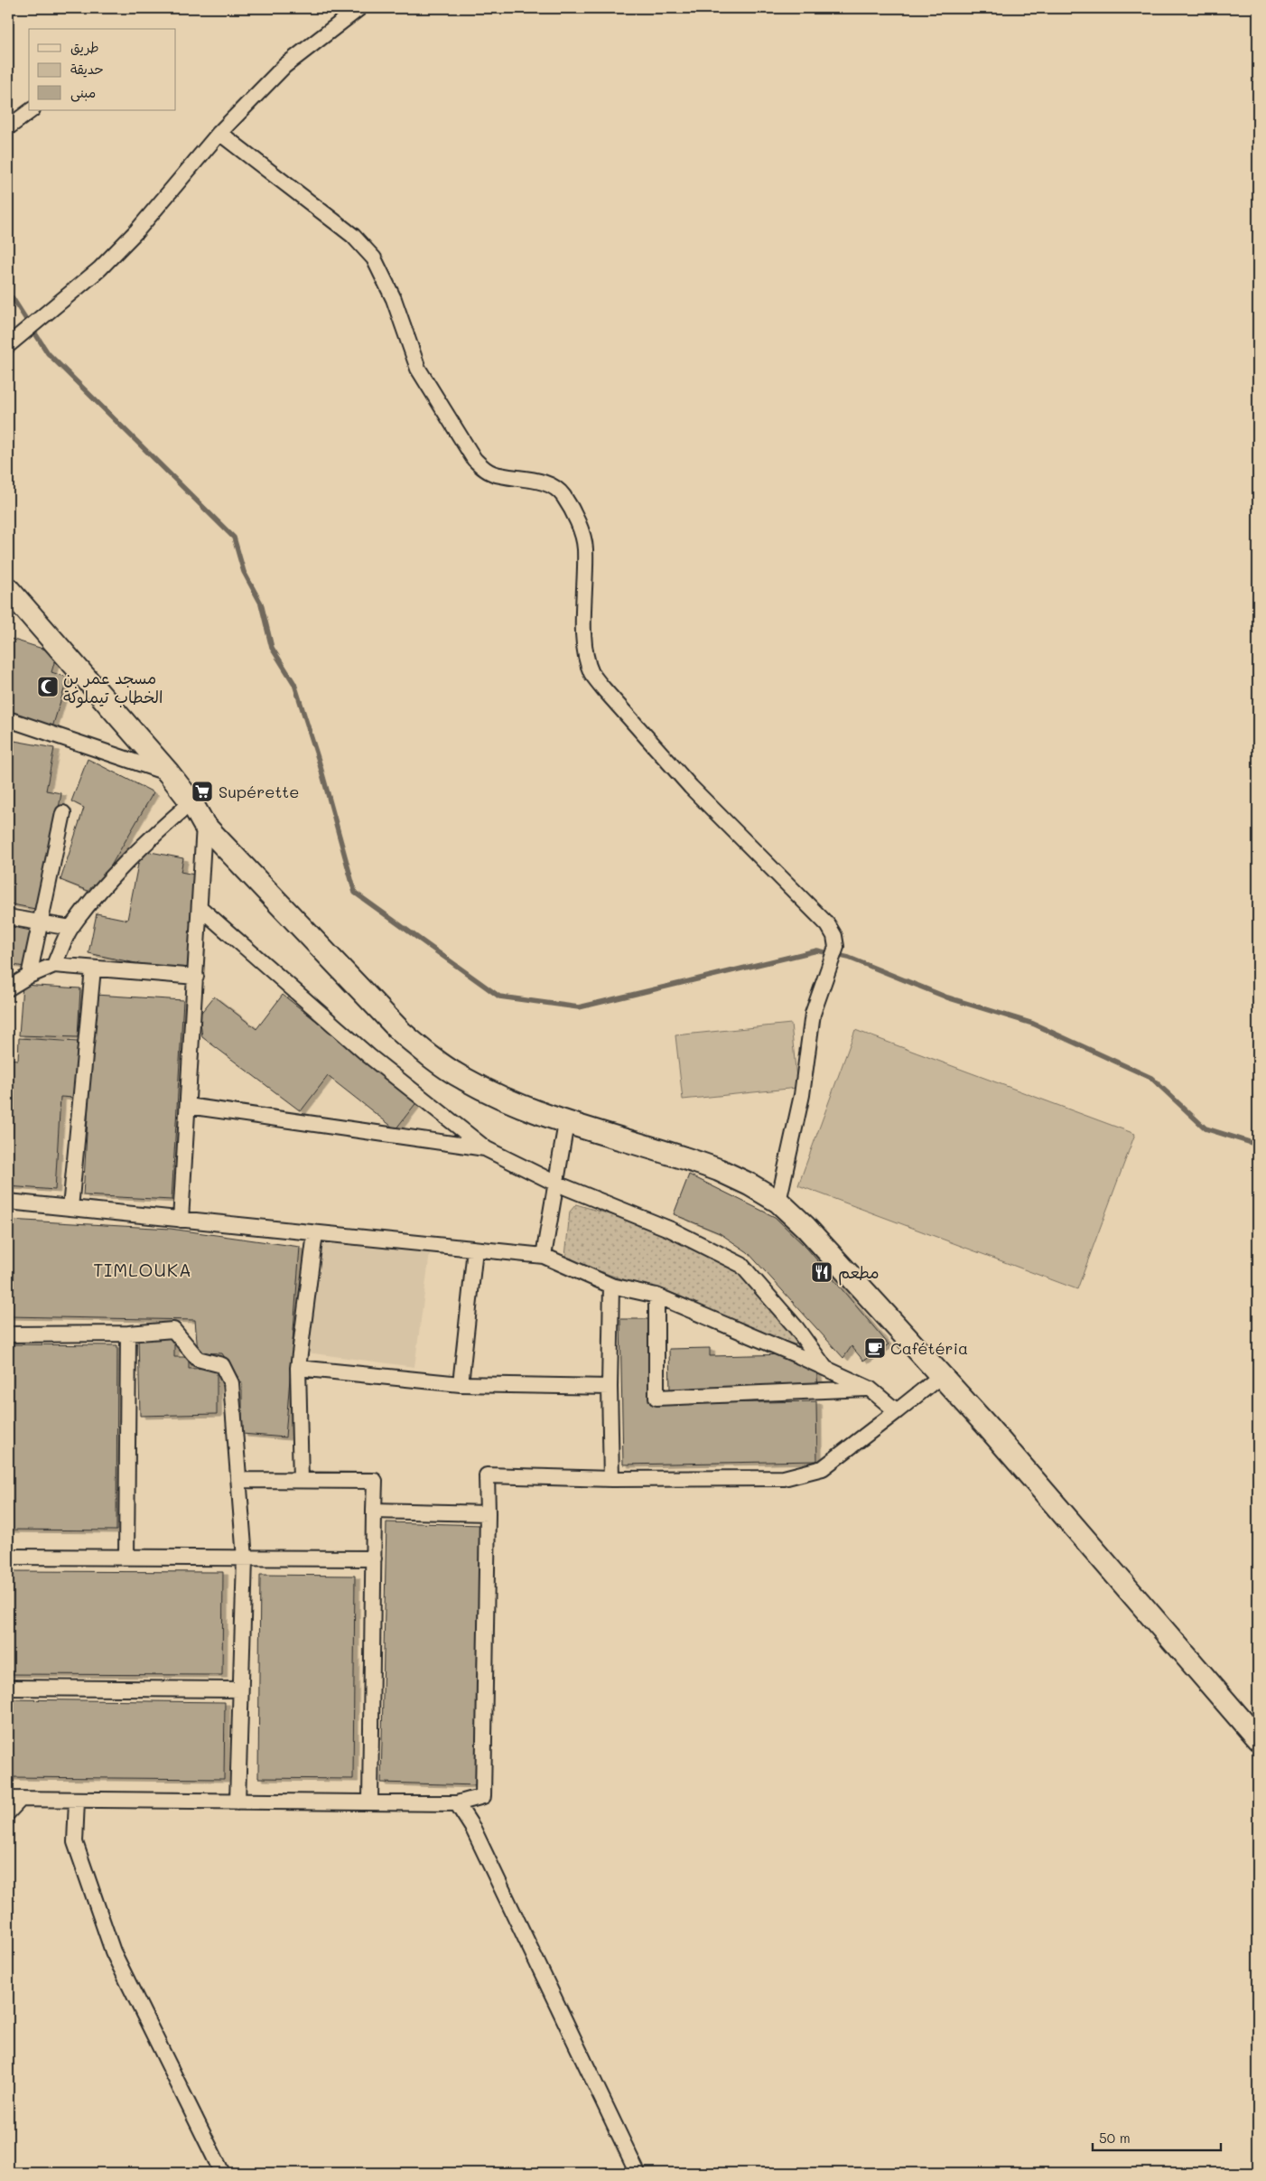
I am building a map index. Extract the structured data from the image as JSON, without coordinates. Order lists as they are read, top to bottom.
{
  "districts": ["TIMLOUKA"],
  "places": {
    "mosque": ["مسجد عمر بن الخطاب تيملوكة"],
    "supermarket": ["Supérette"],
    "restaurant": ["مطعم"],
    "cafe": ["Cafétéria"]
  },
  "legend": ["طريق", "حديقة", "مبنى"],
  "scale_bar": "50 m"
}
